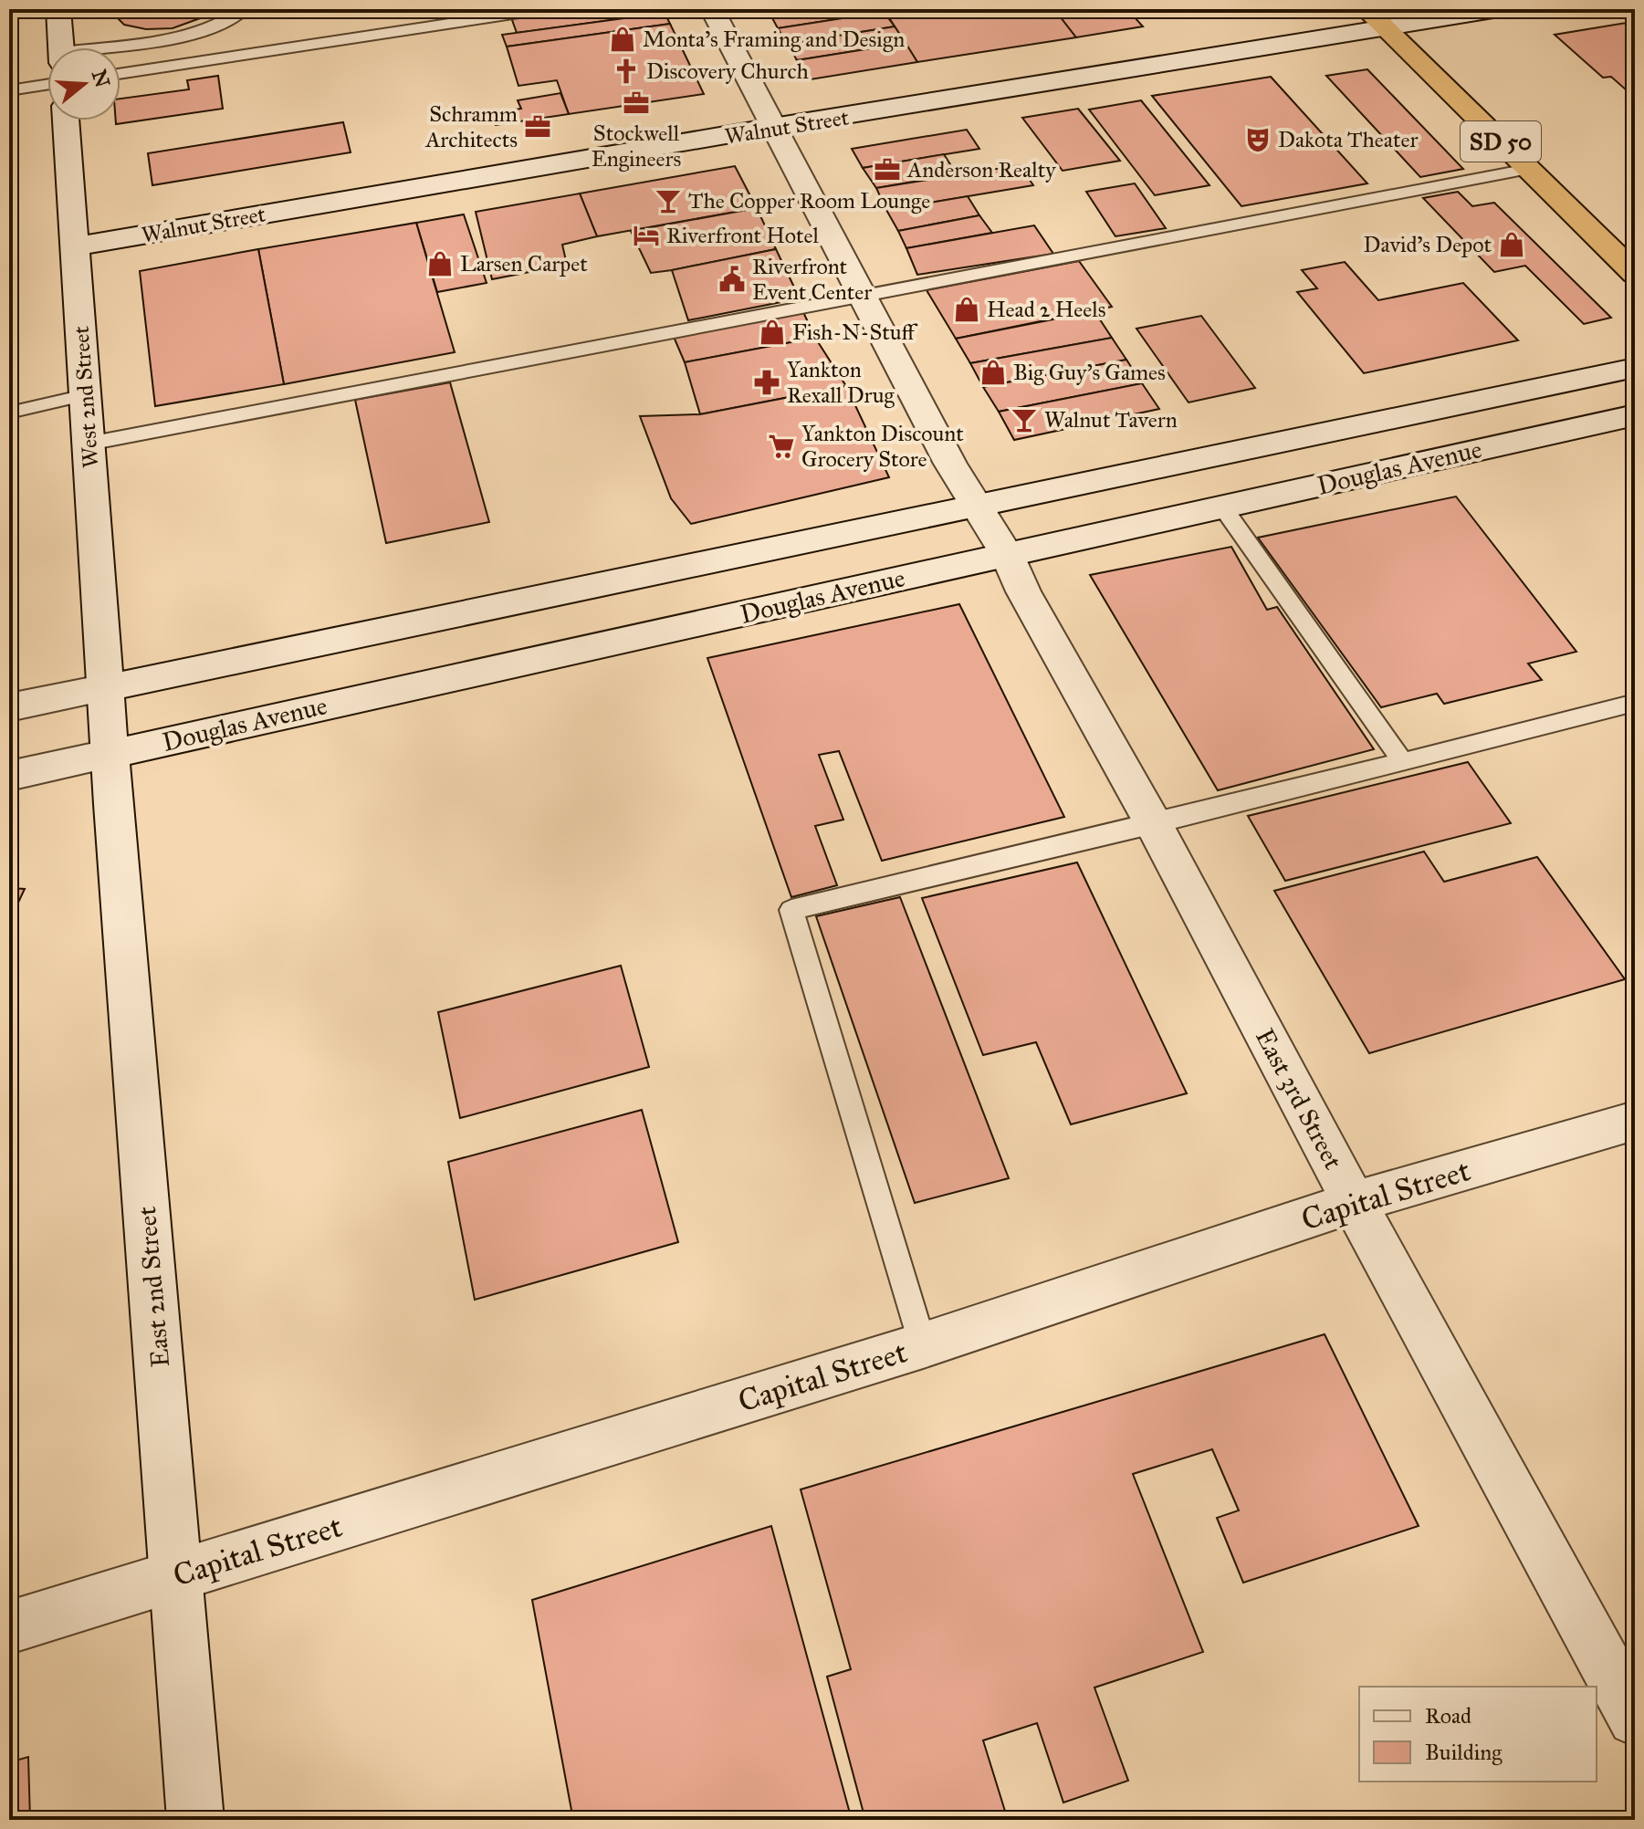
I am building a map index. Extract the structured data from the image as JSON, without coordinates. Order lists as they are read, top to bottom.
{
  "streets": {
    "highway": ["SD 50"],
    "street": [
      "Walnut Street",
      "West 2nd Street",
      "Douglas Avenue",
      "East 3rd Street",
      "Capital Street",
      "East 2nd Street"
    ]
  },
  "crossings": [
    ["Walnut Street", "SD 50"],
    ["Walnut Street", "West 2nd Street"],
    ["Walnut Street", "East 3rd Street"],
    ["West 2nd Street", "Douglas Avenue"],
    ["West 2nd Street", "East 2nd Street"],
    ["Douglas Avenue", "East 3rd Street"],
    ["Douglas Avenue", "East 2nd Street"],
    ["East 3rd Street", "Capital Street"],
    ["Capital Street", "East 2nd Street"]
  ],
  "places": {
    "shop": [
      "Monta's Framing and Design",
      "David's Depot",
      "Larsen Carpet",
      "Head 2 Heels",
      "Fish-N-Stuff",
      "Big Guy's Games"
    ],
    "church": ["Discovery Church"],
    "office": ["Stockwell Engineers", "Schramm Architects", "Anderson Realty"],
    "theatre": ["Dakota Theater"],
    "bar": ["The Copper Room Lounge", "Walnut Tavern"],
    "hotel": ["Riverfront Hotel"],
    "public building": ["Riverfront Event Center"],
    "pharmacy": ["Yankton Rexall Drug"],
    "supermarket": ["Yankton Discount Grocery Store"]
  },
  "legend": ["Road", "Building"],
  "north": "right"
}
